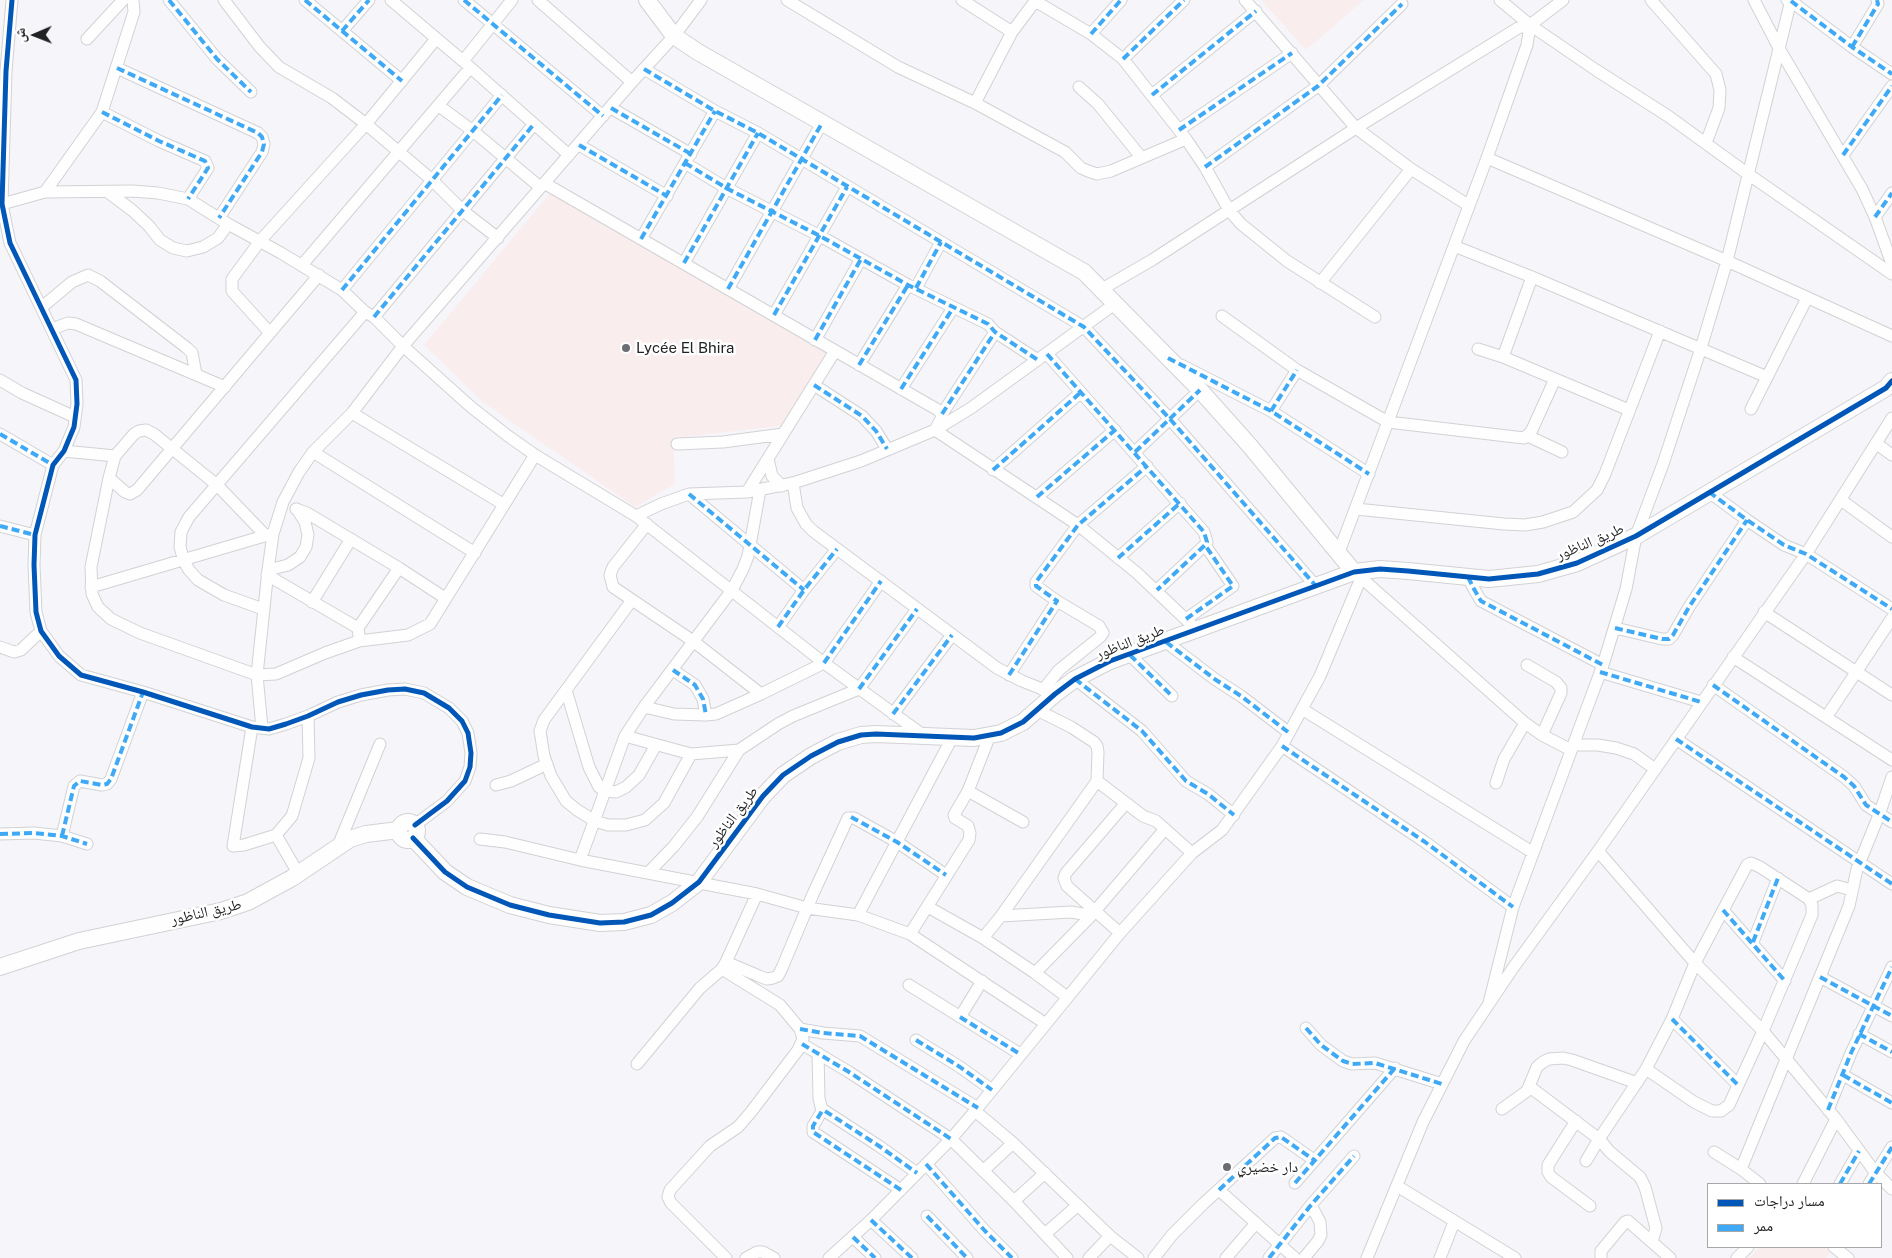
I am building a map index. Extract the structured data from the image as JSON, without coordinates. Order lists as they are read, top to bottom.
{
  "streets": {
    "street": ["طريق الناظور"]
  },
  "places": ["Lycée El Bhira", "دار خضيري"],
  "legend": ["مسار دراجات", "ممر"],
  "north": "left"
}
